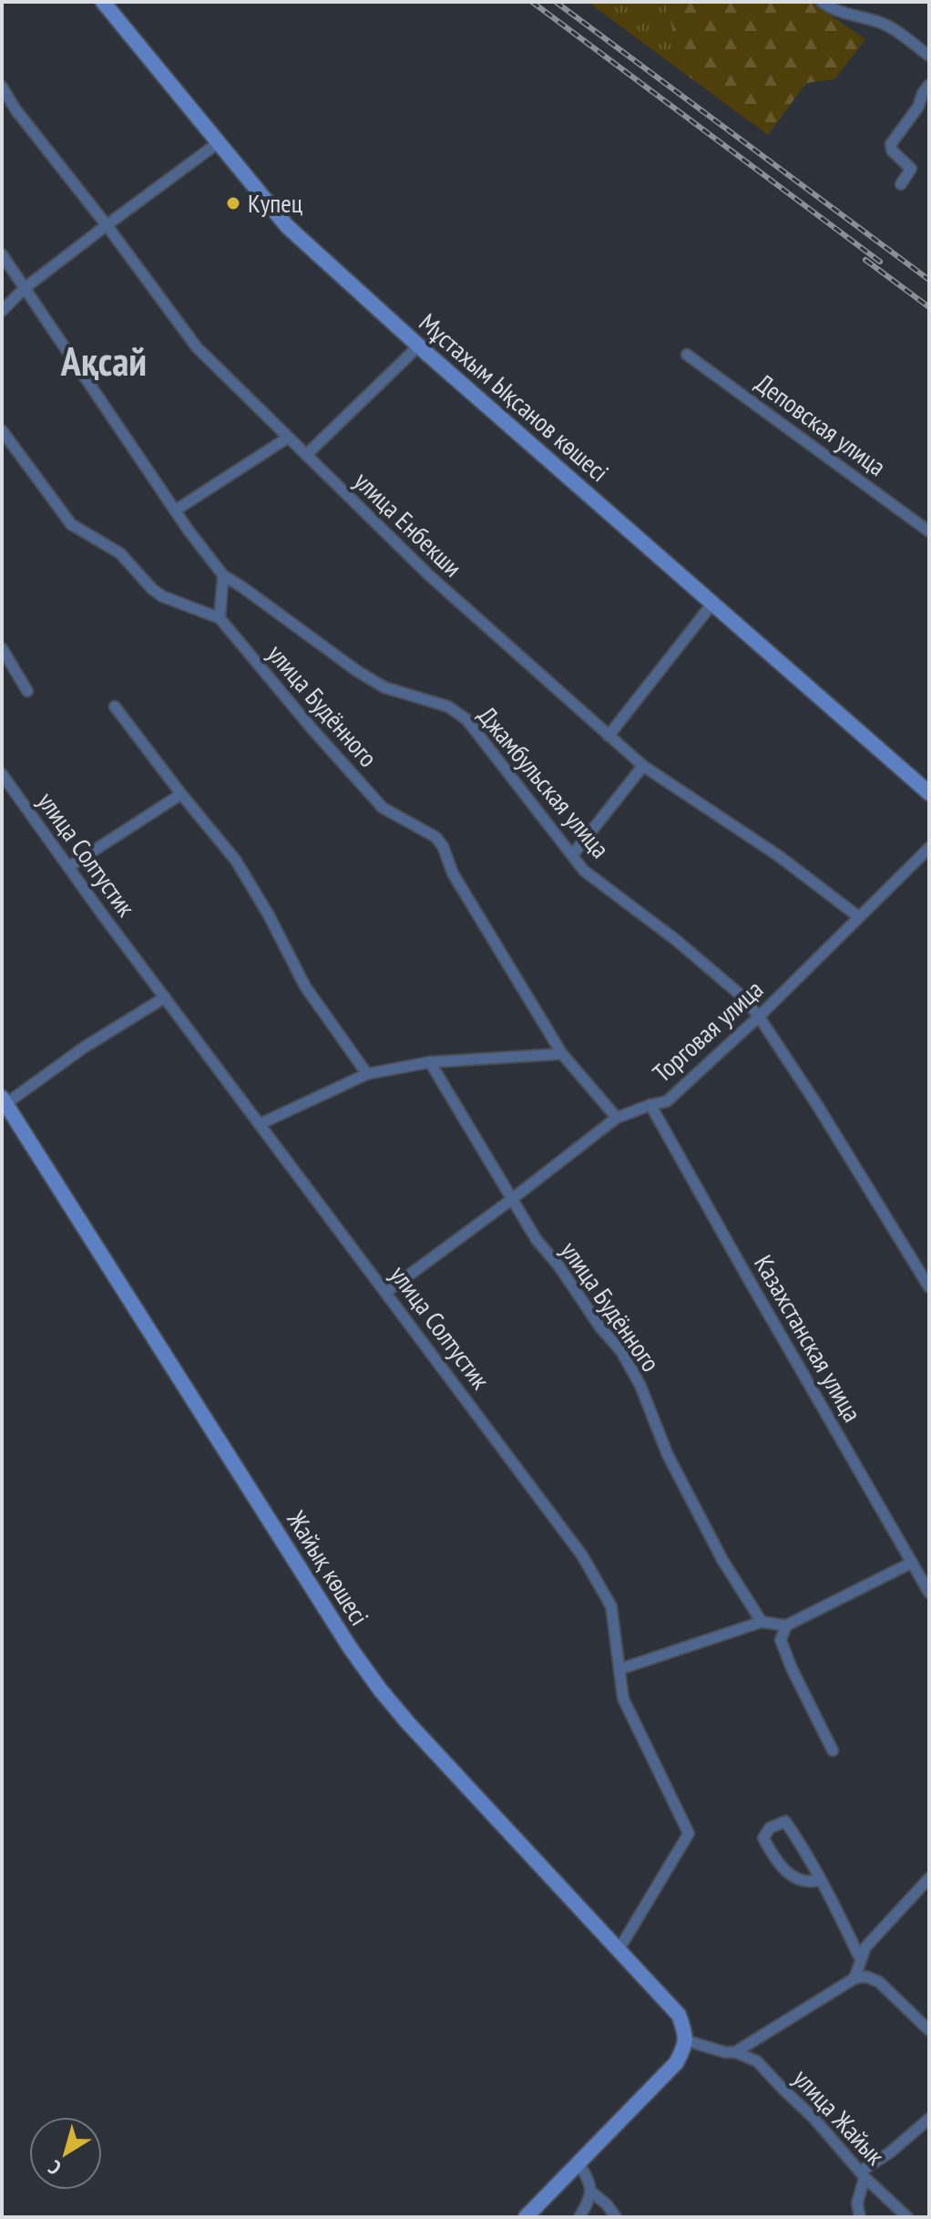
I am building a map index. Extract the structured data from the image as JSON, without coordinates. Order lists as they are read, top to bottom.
{
  "streets": {
    "street": [
      "Мұстахым Ықсанов көшесі",
      "Деповская улица",
      "улица Енбекши",
      "улица Будённого",
      "Джамбульская улица",
      "улица Солтустик",
      "Торговая улица",
      "Казахстанская улица",
      "Жайық көшесі",
      "улица Жайык"
    ]
  },
  "crossings": [
    ["улица Енбекши", "Торговая улица"],
    ["улица Будённого", "Торговая улица"],
    ["Джамбульская улица", "Торговая улица"],
    ["улица Солтустик", "Торговая улица"],
    ["улица Солтустик", "Жайық көшесі"],
    ["Торговая улица", "Казахстанская улица"],
    ["Жайық көшесі", "улица Жайык"]
  ],
  "districts": ["Ақсай"],
  "places": ["Купец"],
  "north": "bottom left"
}
